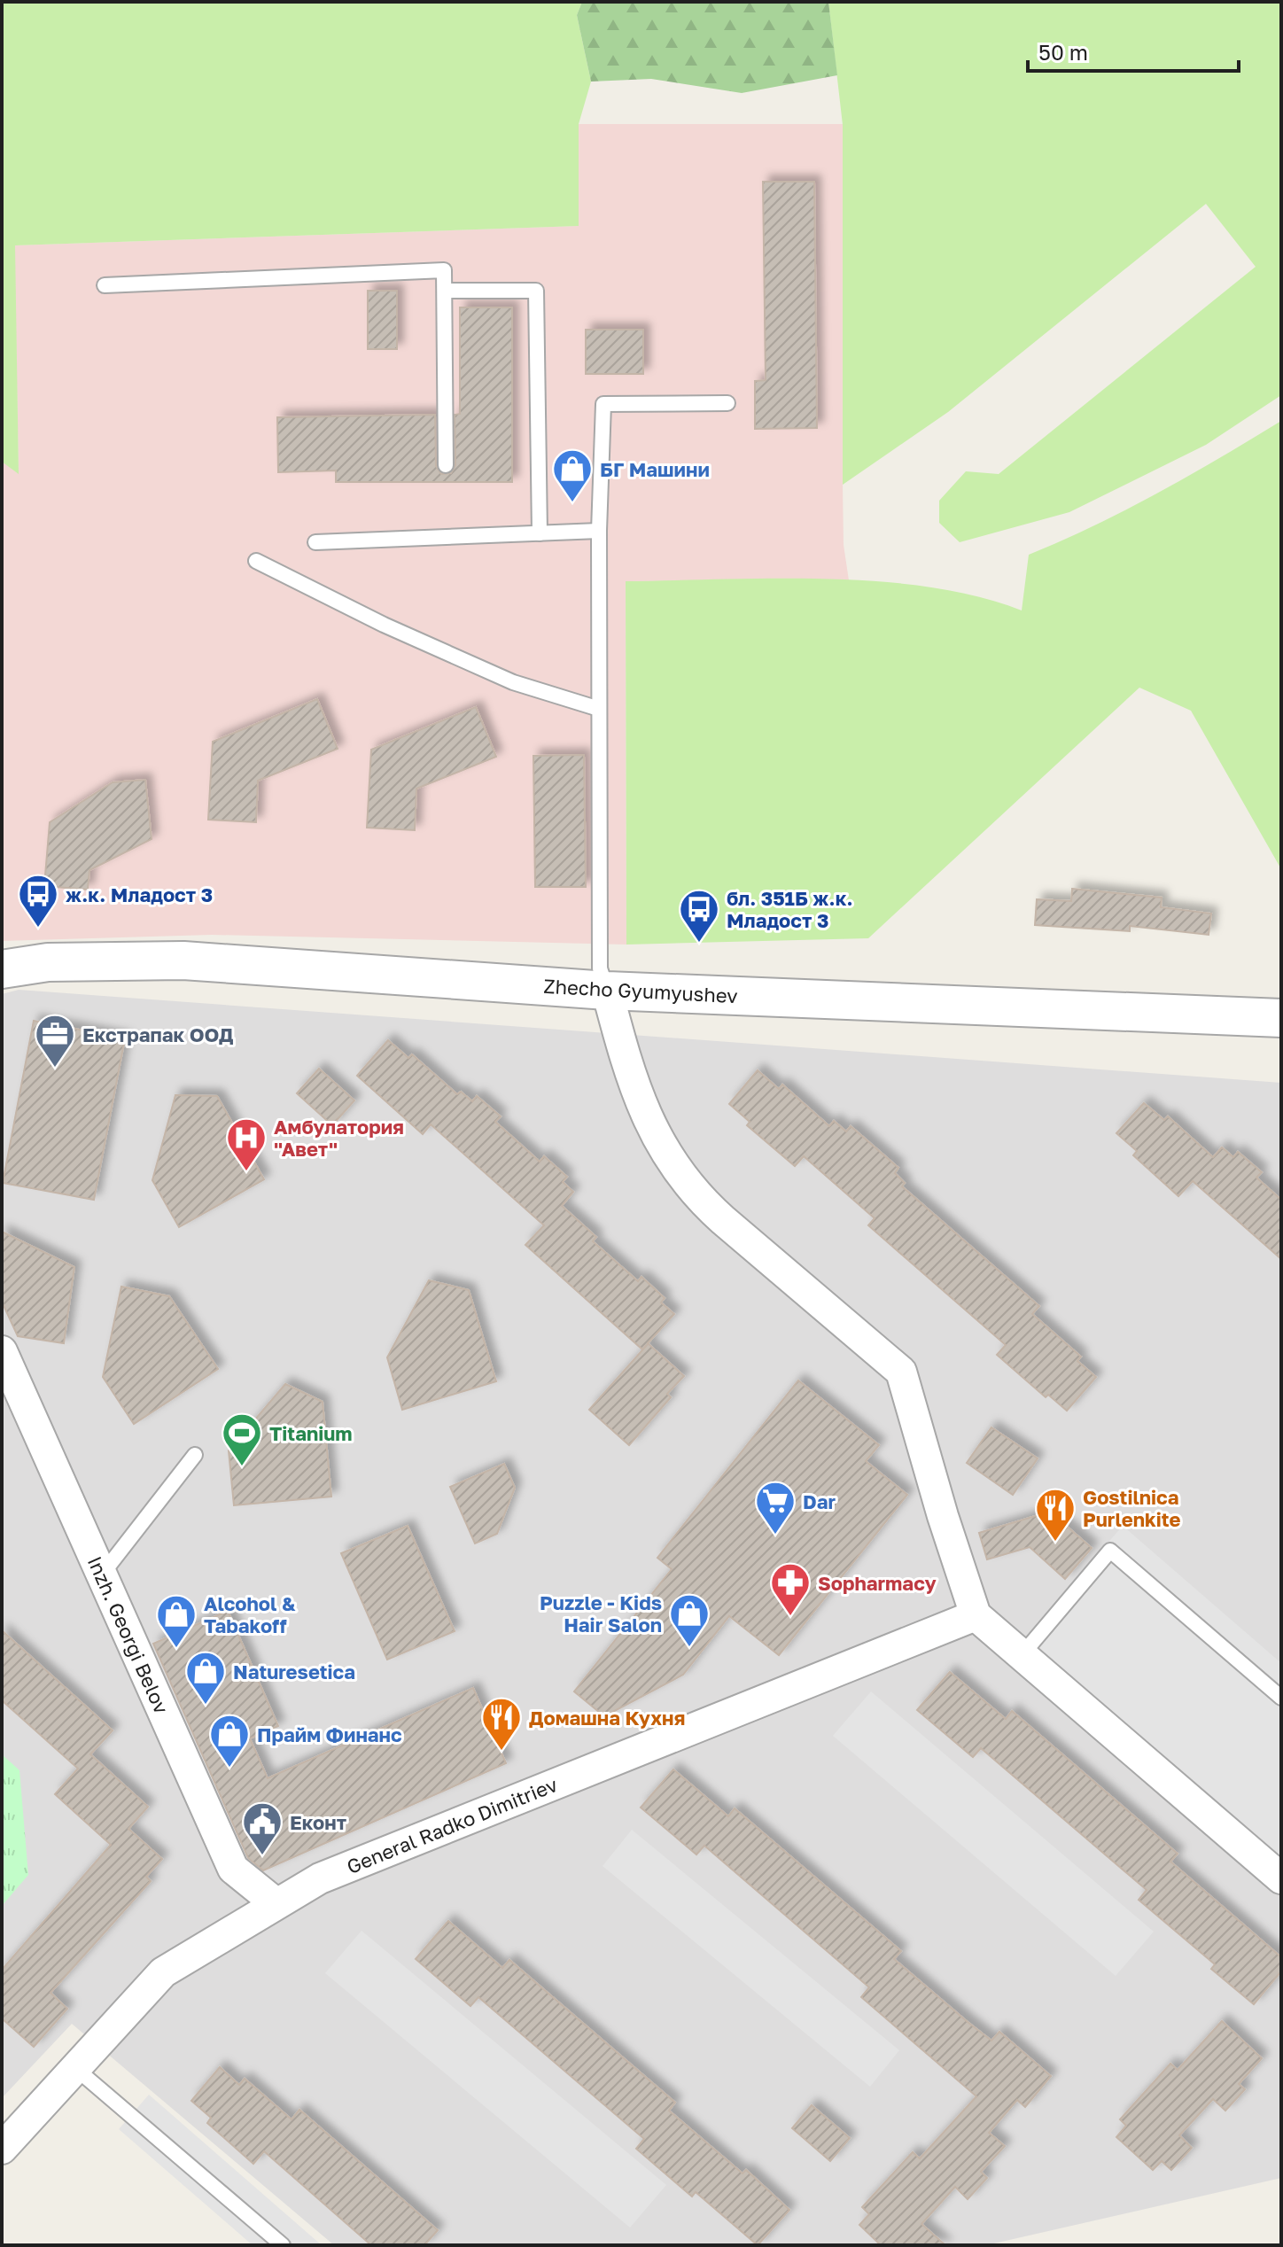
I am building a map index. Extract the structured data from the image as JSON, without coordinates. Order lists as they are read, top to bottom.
{
  "streets": {
    "street": ["Zhecho Gyumyushev", "Inzh. Georgi Belov", "General Radko Dimitriev"]
  },
  "crossings": [
    ["Inzh. Georgi Belov", "General Radko Dimitriev"]
  ],
  "places": {
    "shop": [
      "БГ Машини",
      "Puzzle - Kids Hair Salon",
      "Alcohol & Tabakoff",
      "Naturesetica",
      "Прайм Финанс"
    ],
    "bus stop": ["ж.к. Младост 3", "бл. 351Б ж.к. Младост 3"],
    "office": ["Екстрапак ООД"],
    "hospital": ["Амбулатория \"Авет\""],
    "sports": ["Titanium"],
    "supermarket": ["Dar"],
    "restaurant": ["Gostilnica Purlenkite", "Домашна Кухня"],
    "pharmacy": ["Sopharmacy"],
    "public building": ["Еконт"]
  },
  "scale_bar": "50 m"
}
